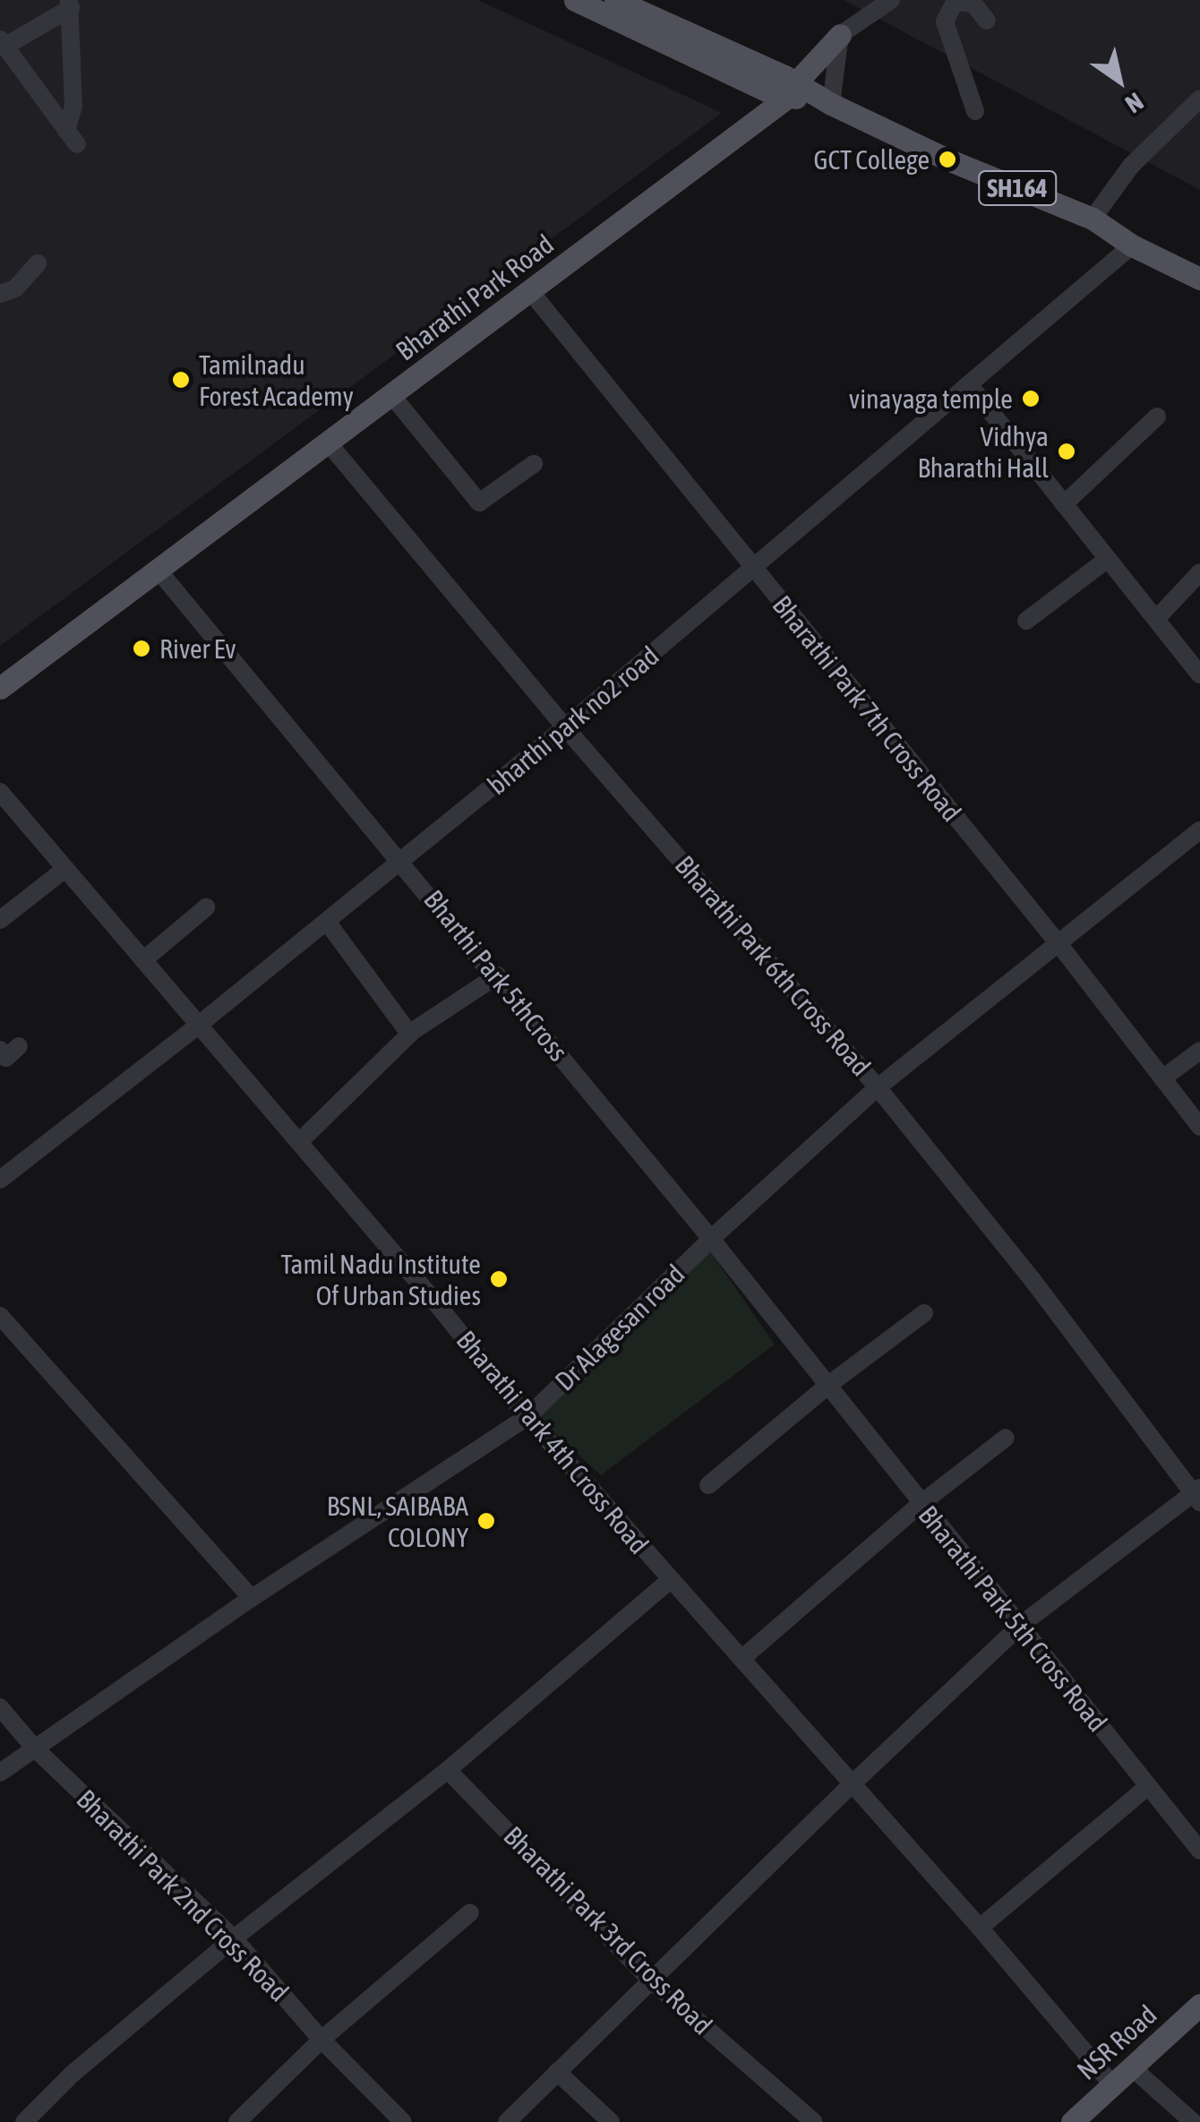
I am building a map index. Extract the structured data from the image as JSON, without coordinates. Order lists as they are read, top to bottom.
{
  "streets": {
    "main road": ["SH164", "Bharathi Park Road", "NSR Road"],
    "street": [
      "Bharathi Park 7th Cross Road",
      "bharthi park no2 road",
      "Bharathi Park 6th Cross Road",
      "Bharthi Park 5thCross",
      "Dr Alagesan road",
      "Bharathi Park 4th Cross Road",
      "Bharathi Park 5th Cross Road",
      "Bharathi Park 2nd Cross Road",
      "Bharathi Park 3rd Cross Road"
    ]
  },
  "crossings": [
    ["SH164", "Bharathi Park Road"],
    ["SH164", "bharthi park no2 road"],
    ["Bharathi Park Road", "Bharathi Park 7th Cross Road"],
    ["Bharathi Park Road", "Bharathi Park 6th Cross Road"],
    ["Bharathi Park Road", "Bharthi Park 5thCross"],
    ["Bharathi Park 7th Cross Road", "bharthi park no2 road"],
    ["Bharathi Park 7th Cross Road", "Dr Alagesan road"],
    ["bharthi park no2 road", "Bharathi Park 6th Cross Road"],
    ["bharthi park no2 road", "Bharthi Park 5thCross"],
    ["bharthi park no2 road", "Bharathi Park 4th Cross Road"],
    ["Bharathi Park 6th Cross Road", "Dr Alagesan road"],
    ["Bharthi Park 5thCross", "Dr Alagesan road"],
    ["Bharthi Park 5thCross", "Bharathi Park 5th Cross Road"],
    ["Dr Alagesan road", "Bharathi Park 4th Cross Road"],
    ["Dr Alagesan road", "Bharathi Park 2nd Cross Road"],
    ["Bharathi Park 4th Cross Road", "NSR Road"]
  ],
  "places": [
    "GCT College",
    "Tamilnadu Forest Academy",
    "vinayaga temple",
    "Vidhya Bharathi Hall",
    "River Ev",
    "Tamil Nadu Institute Of Urban Studies",
    "BSNL, SAIBABA COLONY"
  ],
  "north": "bottom right"
}
